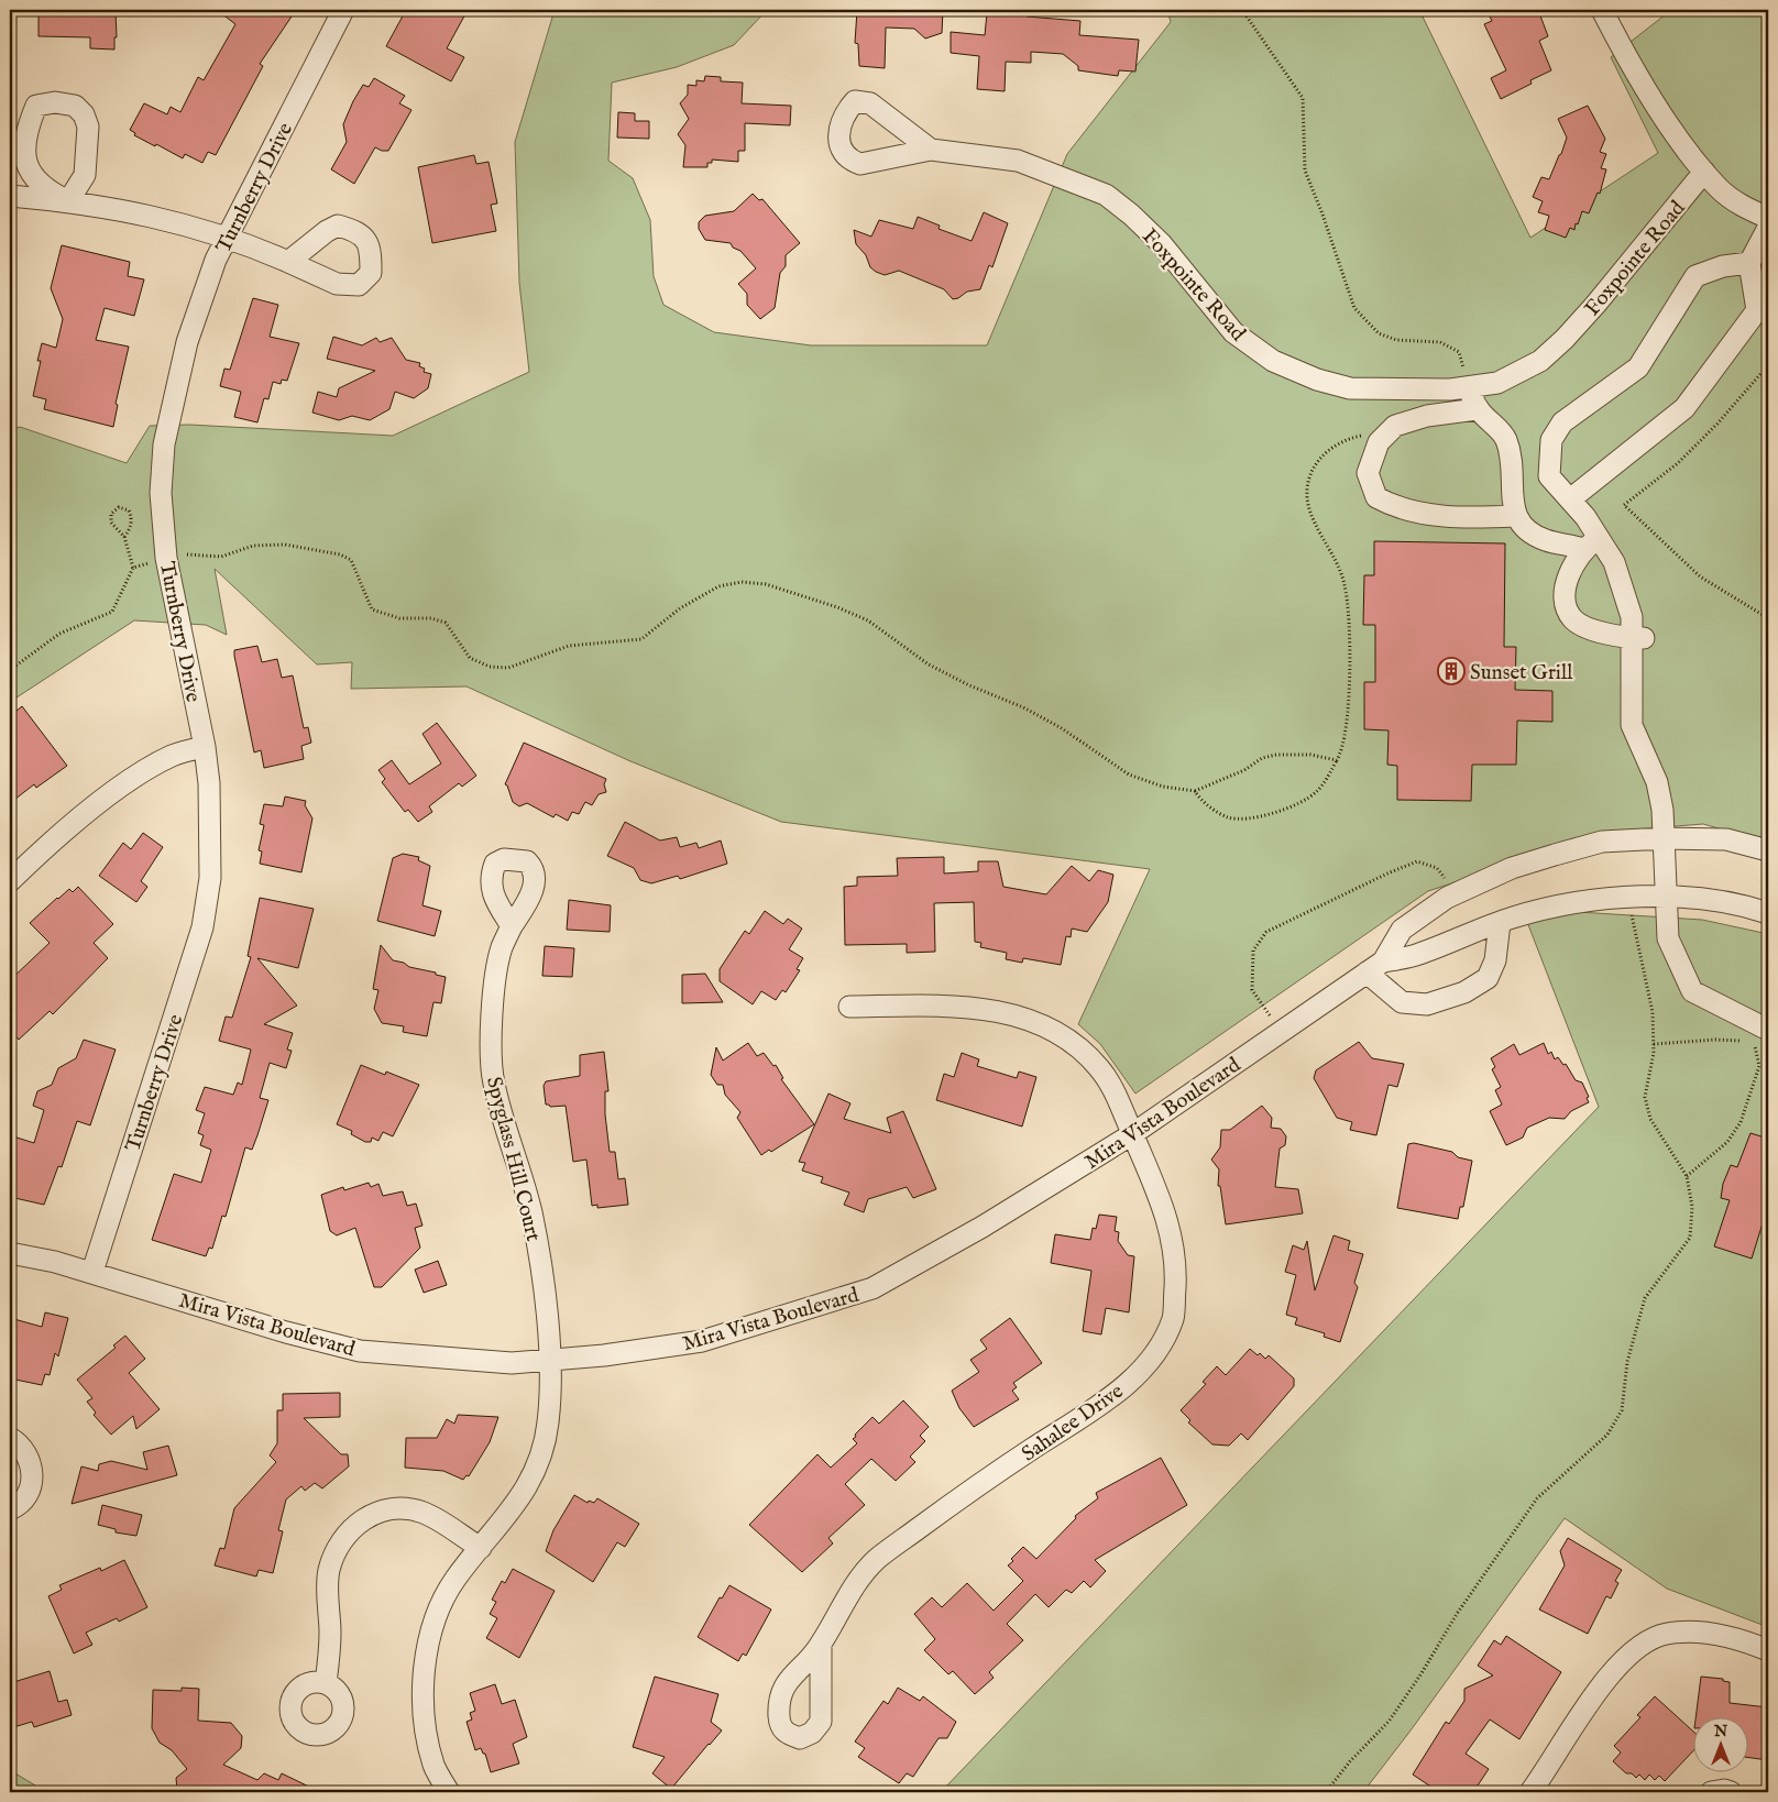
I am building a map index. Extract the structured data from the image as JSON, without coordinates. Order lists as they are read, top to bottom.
{
  "streets": {
    "street": [
      "Turnberry Drive",
      "Foxpointe Road",
      "Mira Vista Boulevard",
      "Spyglass Hill Court",
      "Sahalee Drive"
    ]
  },
  "crossings": [
    ["Turnberry Drive", "Mira Vista Boulevard"],
    ["Mira Vista Boulevard", "Spyglass Hill Court"],
    ["Mira Vista Boulevard", "Sahalee Drive"]
  ],
  "places": {
    "building": ["Sunset Grill"]
  },
  "north": "top"
}
